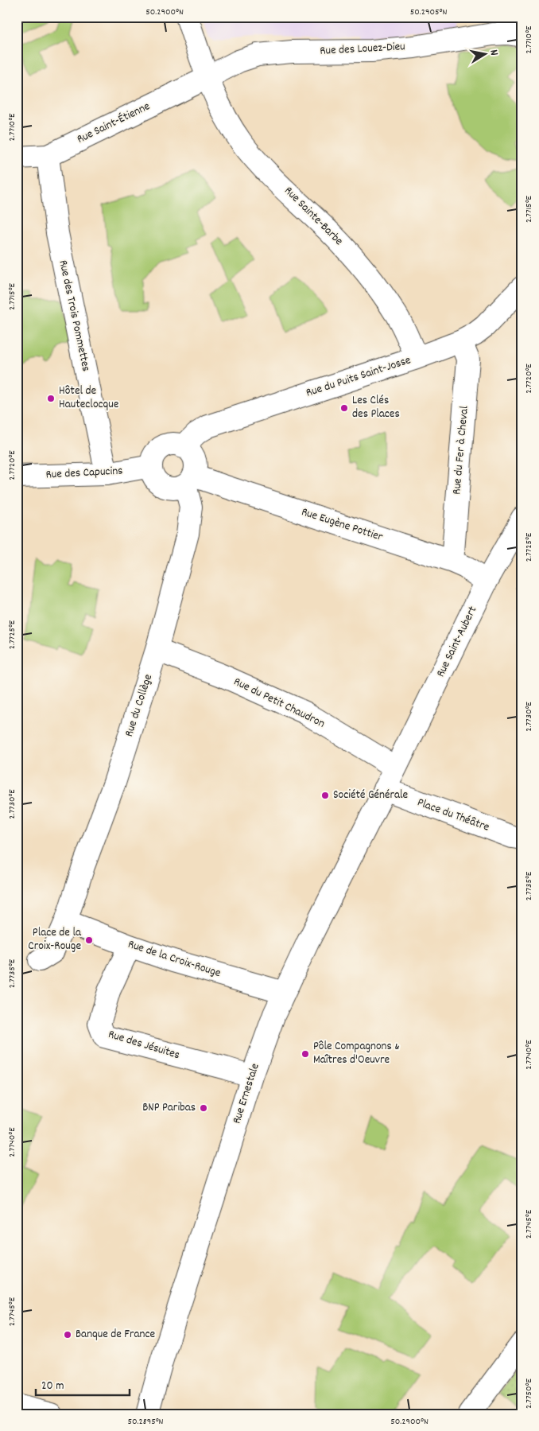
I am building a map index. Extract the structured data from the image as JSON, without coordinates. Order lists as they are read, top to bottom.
{
  "streets": {
    "street": [
      "Rue des Louez-Dieu",
      "Rue Saint-Étienne",
      "Rue Sainte-Barbe",
      "Rue des Trois Pommettes",
      "Rue du Puits Saint-Josse",
      "Rue du Fer à Cheval",
      "Rue des Capucins",
      "Rue Eugène Pottier",
      "Rue Saint-Aubert",
      "Rue du Petit Chaudron",
      "Rue du Collège",
      "Place du Théâtre",
      "Rue de la Croix-Rouge",
      "Rue des Jésuites",
      "Rue Ernestale"
    ]
  },
  "crossings": [
    ["Rue des Louez-Dieu", "Rue Saint-Étienne"],
    ["Rue des Louez-Dieu", "Rue Sainte-Barbe"],
    ["Rue Saint-Étienne", "Rue Sainte-Barbe"],
    ["Rue Saint-Étienne", "Rue des Trois Pommettes"],
    ["Rue Sainte-Barbe", "Rue du Puits Saint-Josse"],
    ["Rue des Trois Pommettes", "Rue des Capucins"],
    ["Rue du Puits Saint-Josse", "Rue du Fer à Cheval"],
    ["Rue du Puits Saint-Josse", "Rue des Capucins"],
    ["Rue du Puits Saint-Josse", "Rue Eugène Pottier"],
    ["Rue du Puits Saint-Josse", "Rue du Collège"],
    ["Rue du Fer à Cheval", "Rue Eugène Pottier"],
    ["Rue des Capucins", "Rue Eugène Pottier"],
    ["Rue des Capucins", "Rue du Collège"],
    ["Rue Eugène Pottier", "Rue Saint-Aubert"],
    ["Rue Eugène Pottier", "Rue du Collège"],
    ["Rue Saint-Aubert", "Rue du Petit Chaudron"],
    ["Rue Saint-Aubert", "Place du Théâtre"],
    ["Rue Saint-Aubert", "Rue Ernestale"],
    ["Rue du Petit Chaudron", "Rue du Collège"],
    ["Rue du Collège", "Rue de la Croix-Rouge"],
    ["Place du Théâtre", "Rue Ernestale"],
    ["Rue de la Croix-Rouge", "Rue des Jésuites"],
    ["Rue de la Croix-Rouge", "Rue Ernestale"],
    ["Rue des Jésuites", "Rue Ernestale"]
  ],
  "places": [
    "Hôtel de Hauteclocque",
    "Les Clés des Places",
    "Société Générale",
    "Place de la Croix-Rouge",
    "Pôle Compagnons & Maîtres d'Oeuvre",
    "BNP Paribas",
    "Banque de France"
  ],
  "scale_bar": "20 m",
  "north": "right",
  "coordinates": [
    "50.2900°N",
    "50.2905°N",
    "2.7710°E",
    "2.7715°E",
    "2.7720°E",
    "2.7725°E",
    "2.7730°E",
    "2.7735°E",
    "2.7740°E",
    "2.7745°E",
    "2.7750°E",
    "50.2895°N"
  ]
}
